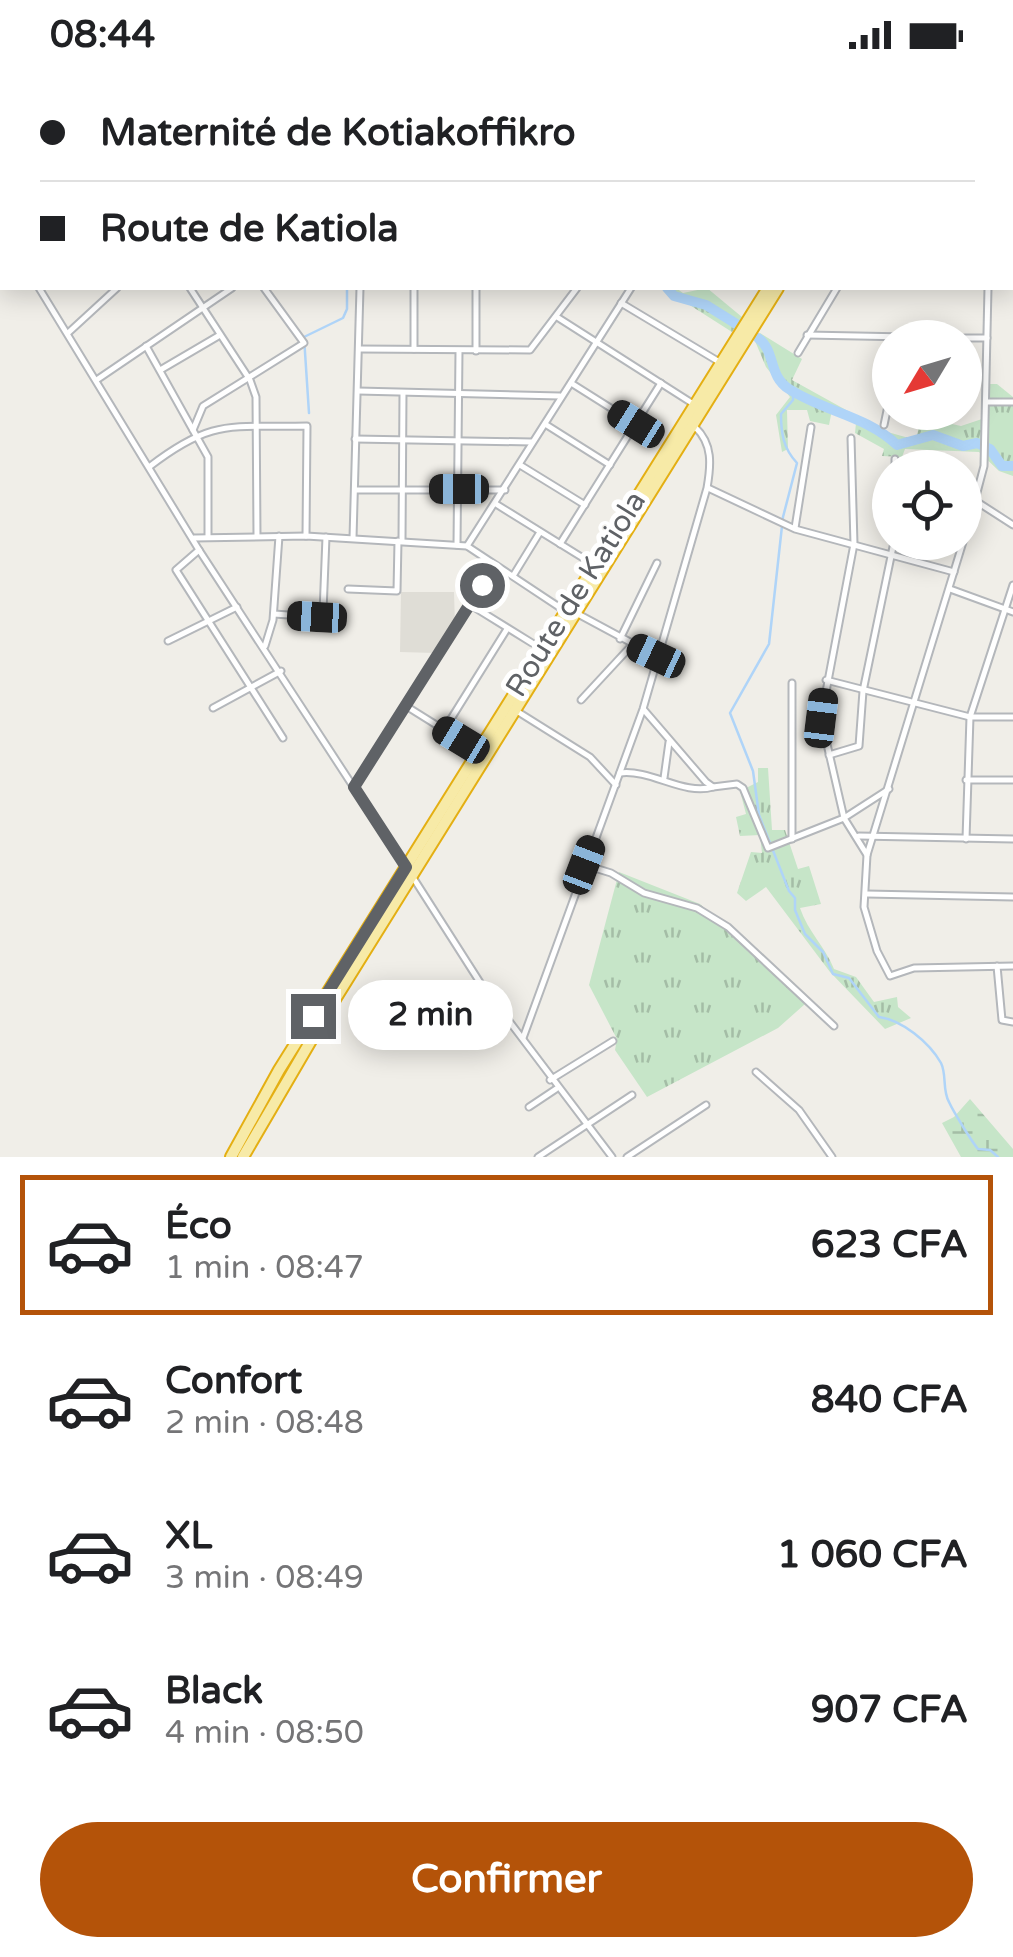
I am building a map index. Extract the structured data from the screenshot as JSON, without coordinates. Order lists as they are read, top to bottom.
{
  "streets": {
    "highway": ["Route de Katiola"]
  },
  "north": "bottom left",
  "page": {
    "status": "08:44",
    "banner": ["Maternité de Kotiakoffikro", "Route de Katiola"],
    "bubble": "2 min",
    "list": [
      {
        "name": "Éco",
        "note": "1 min · 08:47",
        "value": "623 CFA"
      },
      {
        "name": "Confort",
        "note": "2 min · 08:48",
        "value": "840 CFA"
      },
      {
        "name": "XL",
        "note": "3 min · 08:49",
        "value": "1 060 CFA"
      },
      {
        "name": "Black",
        "note": "4 min · 08:50",
        "value": "907 CFA"
      }
    ],
    "buttons": "Confirmer"
  }
}
